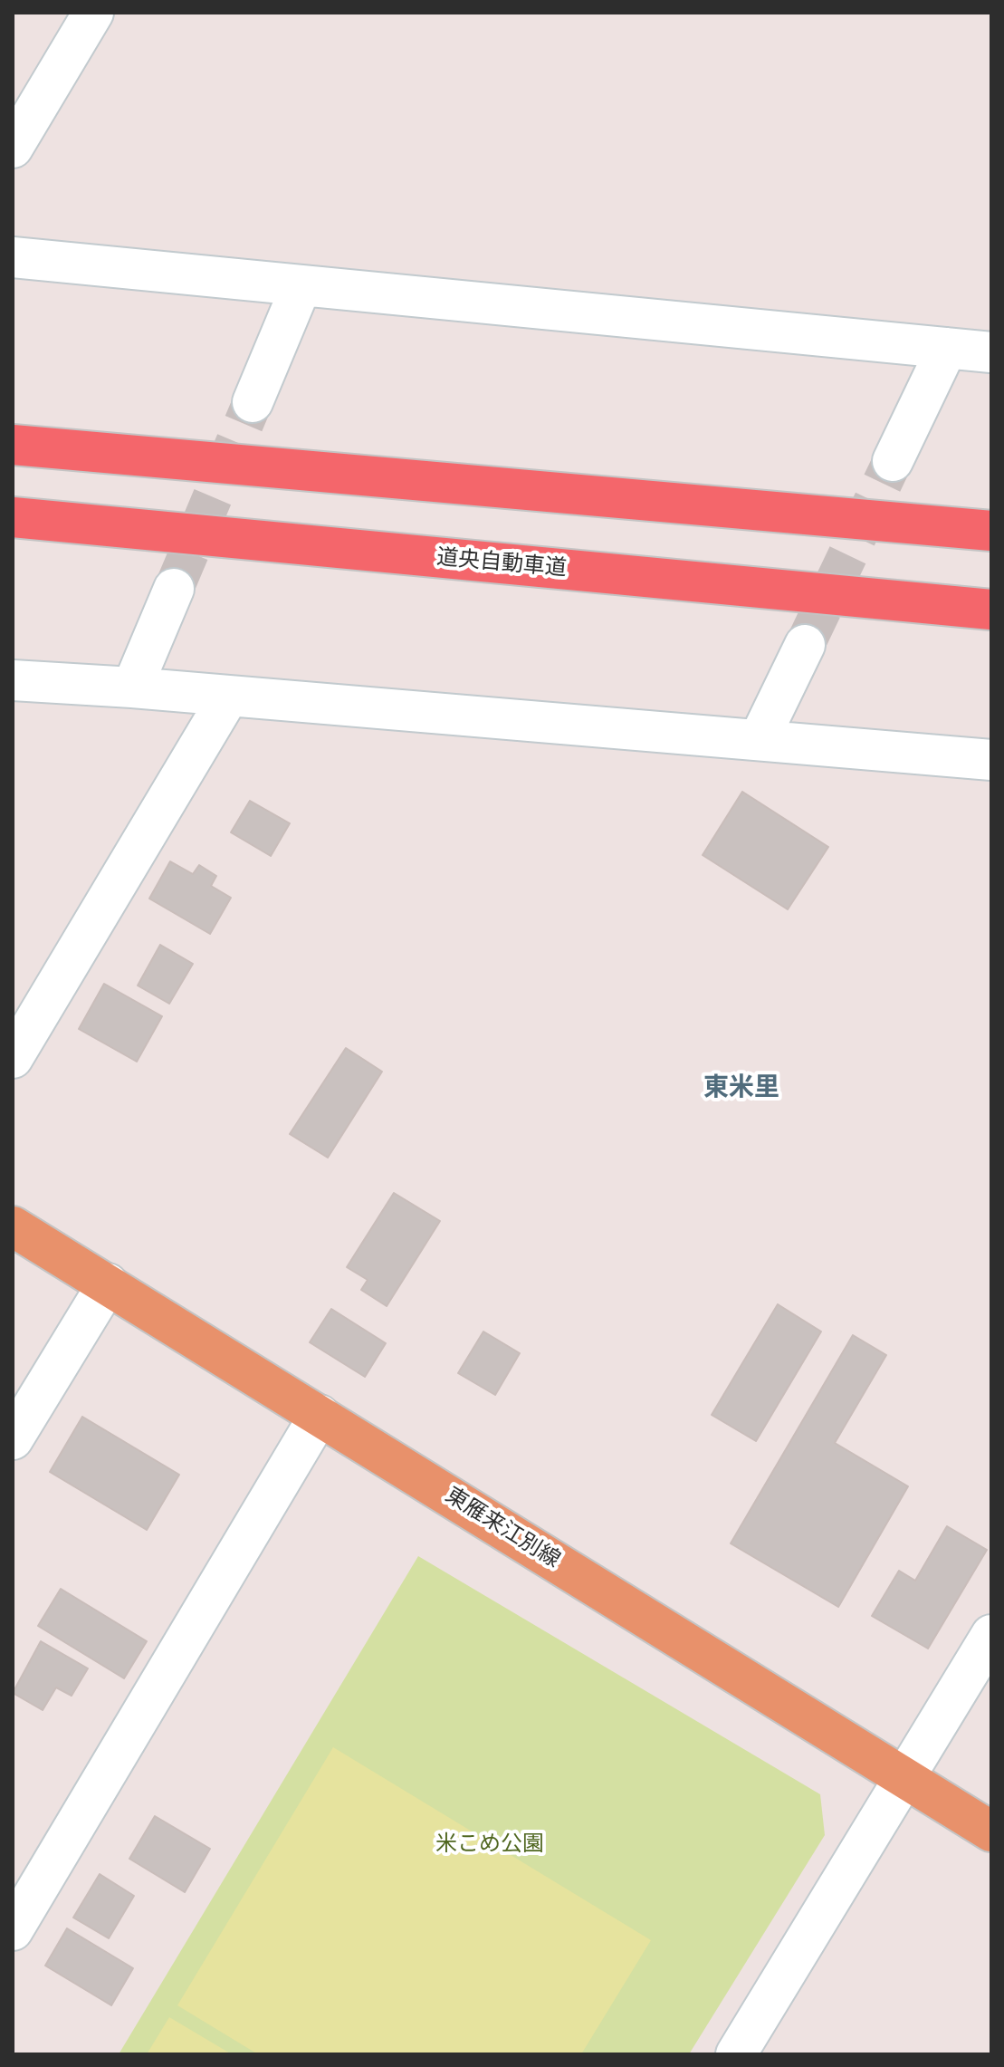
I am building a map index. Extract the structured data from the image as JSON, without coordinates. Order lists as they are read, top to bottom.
{
  "streets": {
    "highway": ["道央自動車道"],
    "main road": ["東雁来江別線"]
  },
  "districts": ["東米里"],
  "parks": ["米こめ公園"]
}
